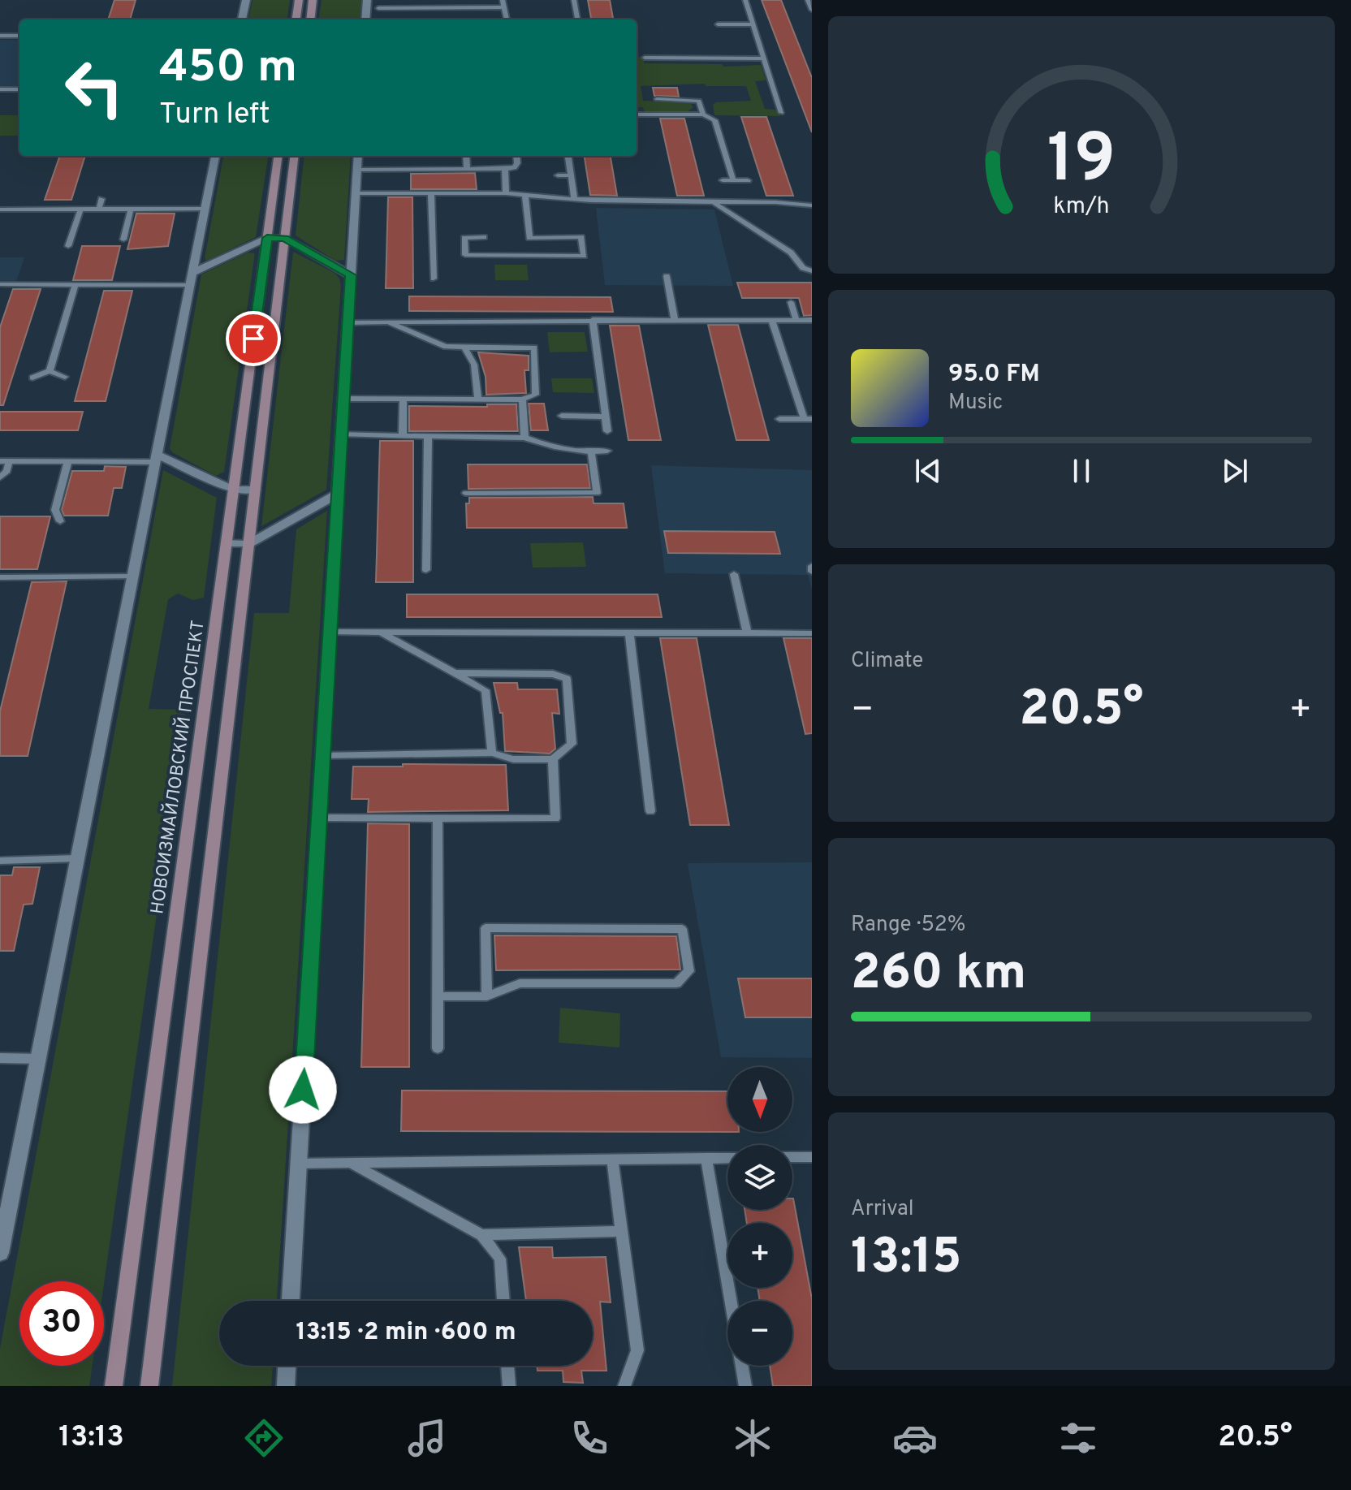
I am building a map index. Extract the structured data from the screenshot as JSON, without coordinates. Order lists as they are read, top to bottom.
{
  "streets": {
    "street": ["НОВОИЗМАЙЛОВСКИЙ ПРОСПЕКТ"]
  },
  "north": "bottom",
  "page": {
    "turn": ["450 m", "Turn left"],
    "song": ["95.0 FM", "Music"],
    "tile": [
      "Climate",
      ["Range · 52%", "260 km"],
      ["Arrival", "13:15"]
    ],
    "heat": ["−", "20.5°", "+"],
    "map_buttons": ["+", "−"],
    "limit": "30",
    "trip": "13:15 · 2 min · 600 m",
    "tabs": ["13:13", "20.5°"],
    "gauge": ["19", "km/h"]
  }
}
